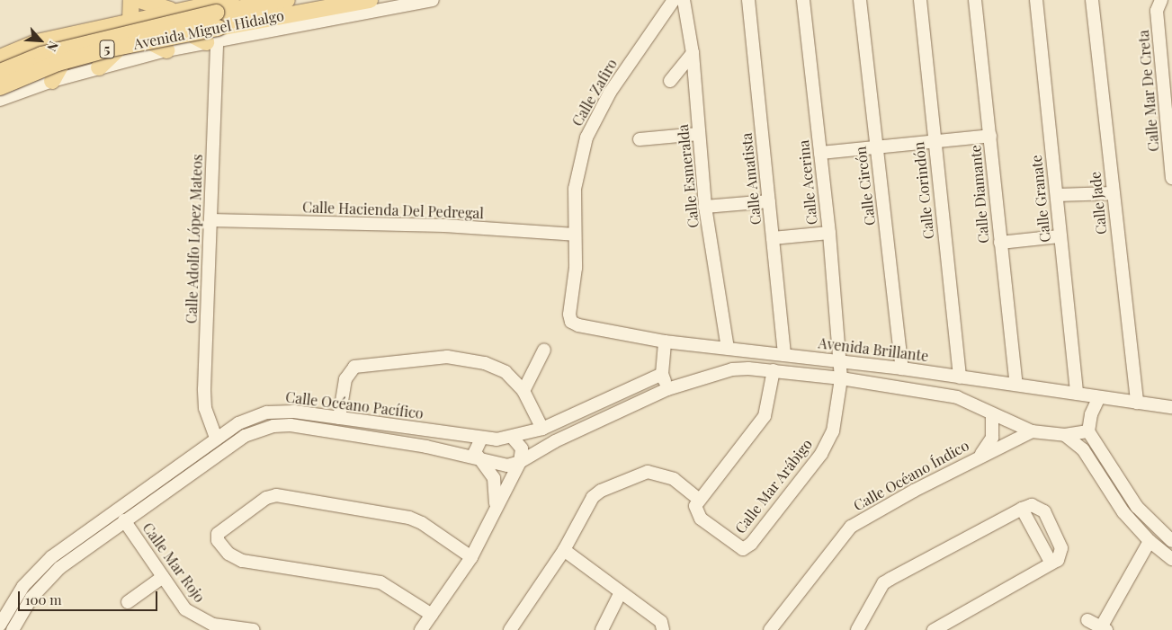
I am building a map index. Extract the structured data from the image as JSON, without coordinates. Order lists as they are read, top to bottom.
{
  "streets": {
    "main road": ["Avenida Miguel Hidalgo", "5"],
    "street": [
      "Calle Mar De Creta",
      "Calle Zafiro",
      "Calle Esmeralda",
      "Calle Amatista",
      "Calle Acerina",
      "Calle Circón",
      "Calle Corindón",
      "Calle Diamante",
      "Calle Granate",
      "Calle Jade",
      "Calle Hacienda Del Pedregal",
      "Calle Adolfo López Mateos",
      "Avenida Brillante",
      "Calle Océano Pacífico",
      "Calle Océano Índico",
      "Calle Mar Arábigo",
      "Calle Mar Rojo"
    ]
  },
  "crossings": [
    ["Avenida Miguel Hidalgo", "Calle Adolfo López Mateos"],
    ["Calle Zafiro", "Calle Hacienda Del Pedregal"],
    ["Calle Zafiro", "Avenida Brillante"],
    ["Calle Esmeralda", "Avenida Brillante"],
    ["Calle Amatista", "Avenida Brillante"],
    ["Calle Acerina", "Avenida Brillante"],
    ["Calle Acerina", "Calle Mar Arábigo"],
    ["Calle Circón", "Avenida Brillante"],
    ["Calle Corindón", "Avenida Brillante"],
    ["Calle Diamante", "Avenida Brillante"],
    ["Calle Granate", "Avenida Brillante"],
    ["Calle Jade", "Avenida Brillante"],
    ["Calle Hacienda Del Pedregal", "Calle Adolfo López Mateos"],
    ["Calle Adolfo López Mateos", "Calle Océano Pacífico"],
    ["Avenida Brillante", "Calle Mar Arábigo"],
    ["Calle Océano Pacífico", "Calle Mar Rojo"]
  ],
  "scale_bar": "100 m",
  "north": "bottom right"
}
